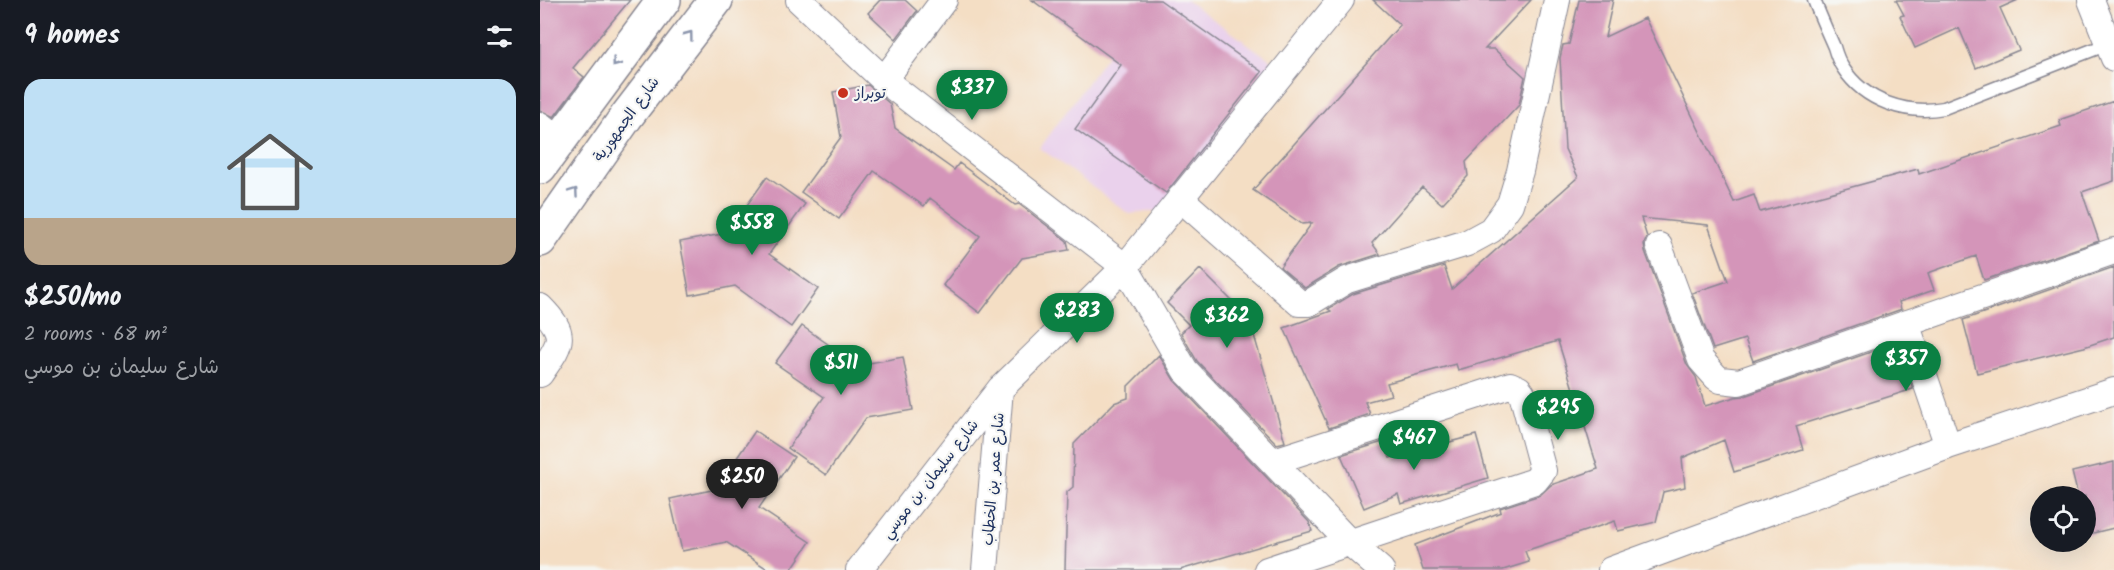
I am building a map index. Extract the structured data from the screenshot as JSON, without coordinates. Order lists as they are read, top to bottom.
{
  "streets": {
    "main road": ["شارع الجمهورية"],
    "street": ["شارع سليمان بن موسي", "شارع عمر بن الخطاب"]
  },
  "crossings": [
    ["شارع سليمان بن موسي", "شارع عمر بن الخطاب"]
  ],
  "places": ["توبراز"],
  "page": {
    "heading": "9 homes",
    "price": [
      "$337",
      "$558",
      "$283",
      "$362",
      "$357",
      "$511",
      "$295",
      "$467",
      "$250"
    ],
    "list": [
      {
        "name": "$250/mo",
        "note": "2 rooms · 68 m² · شارع سليمان بن موسي"
      }
    ]
  }
}
